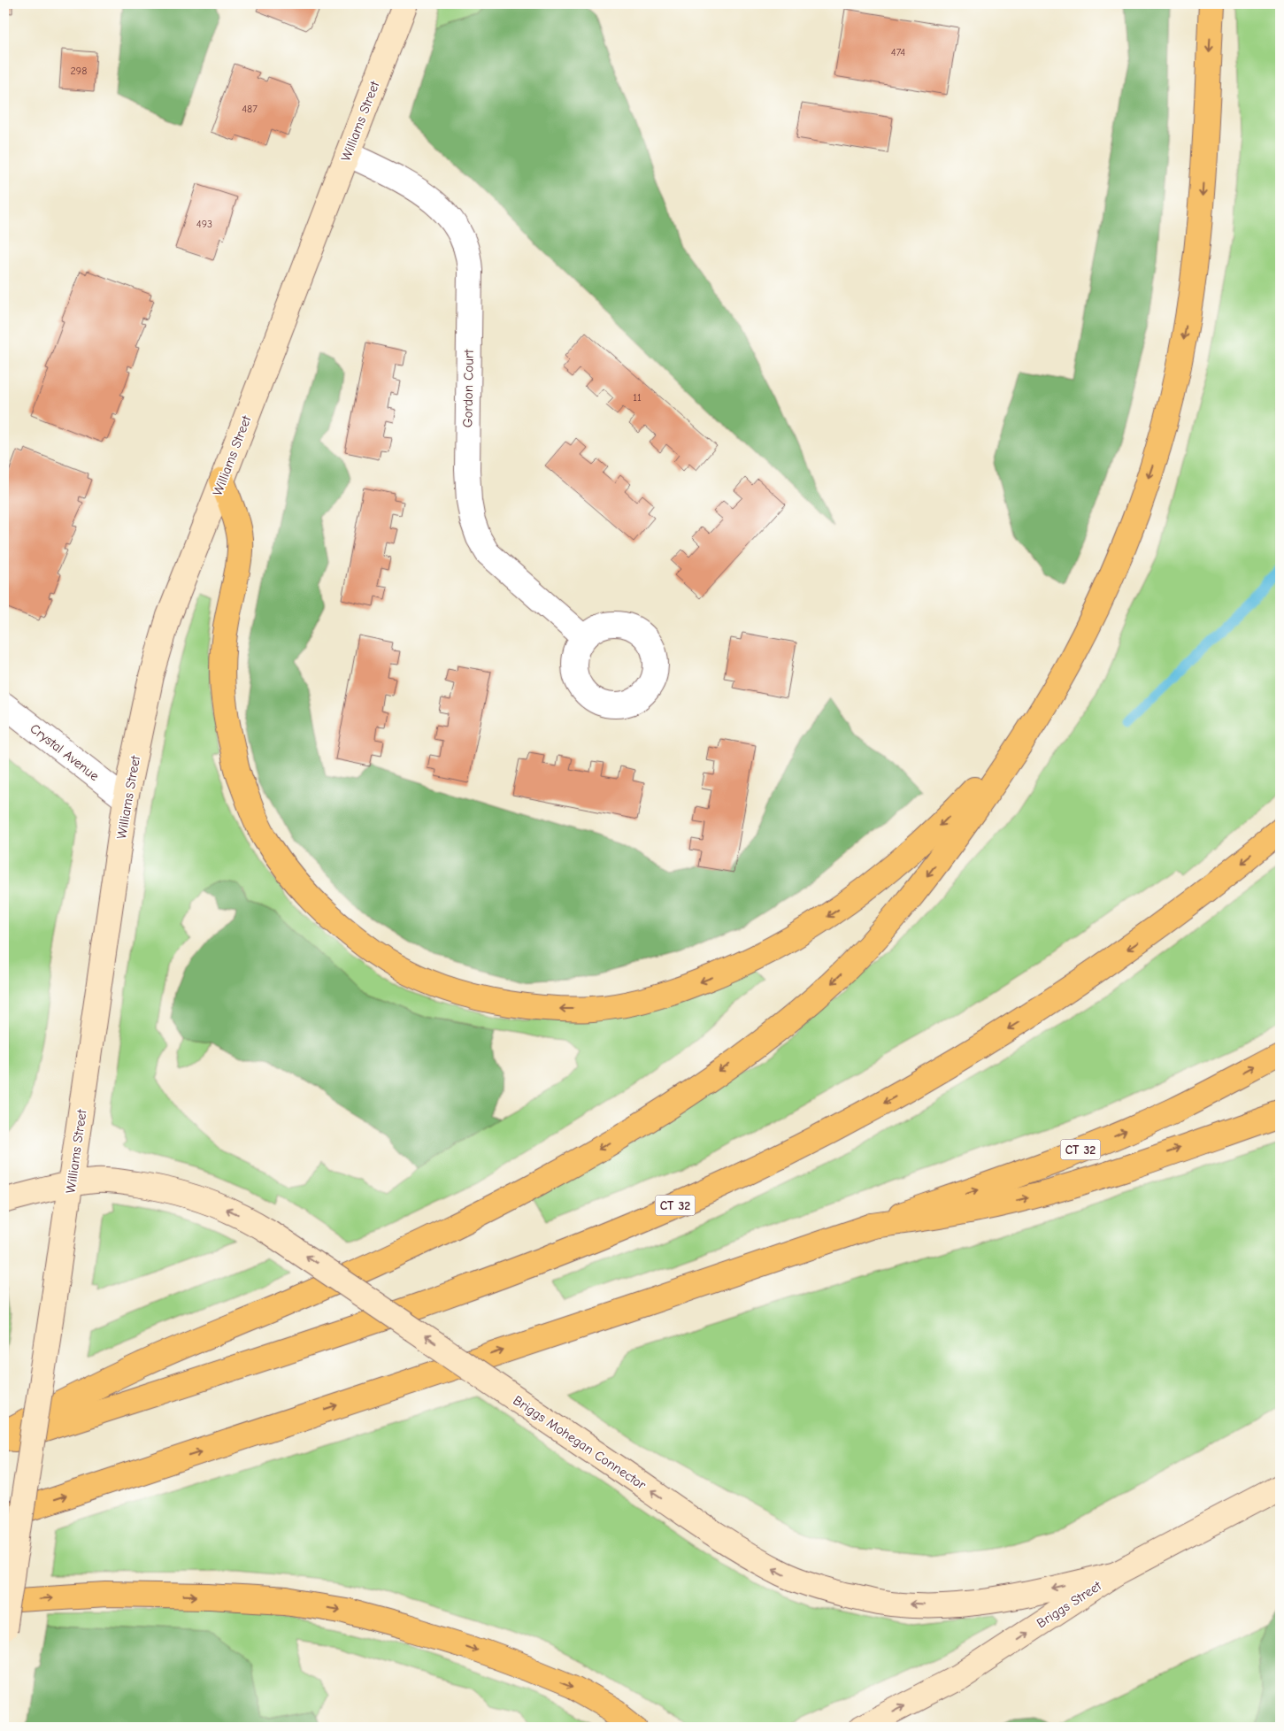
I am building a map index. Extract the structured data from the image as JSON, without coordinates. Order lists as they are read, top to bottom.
{
  "streets": {
    "main road": [
      "Williams Street",
      "CT 32",
      "Briggs Mohegan Connector",
      "Briggs Street"
    ],
    "street": ["Gordon Court", "Crystal Avenue"]
  },
  "crossings": [
    ["Williams Street", "Gordon Court"],
    ["Williams Street", "Crystal Avenue"],
    ["Williams Street", "Briggs Mohegan Connector"],
    ["Briggs Mohegan Connector", "Briggs Street"]
  ],
  "one_way": ["Briggs Mohegan Connector", "Briggs Street"],
  "house_numbers": [
    "474",
    "298",
    "487",
    "493",
    "11"
  ]
}
